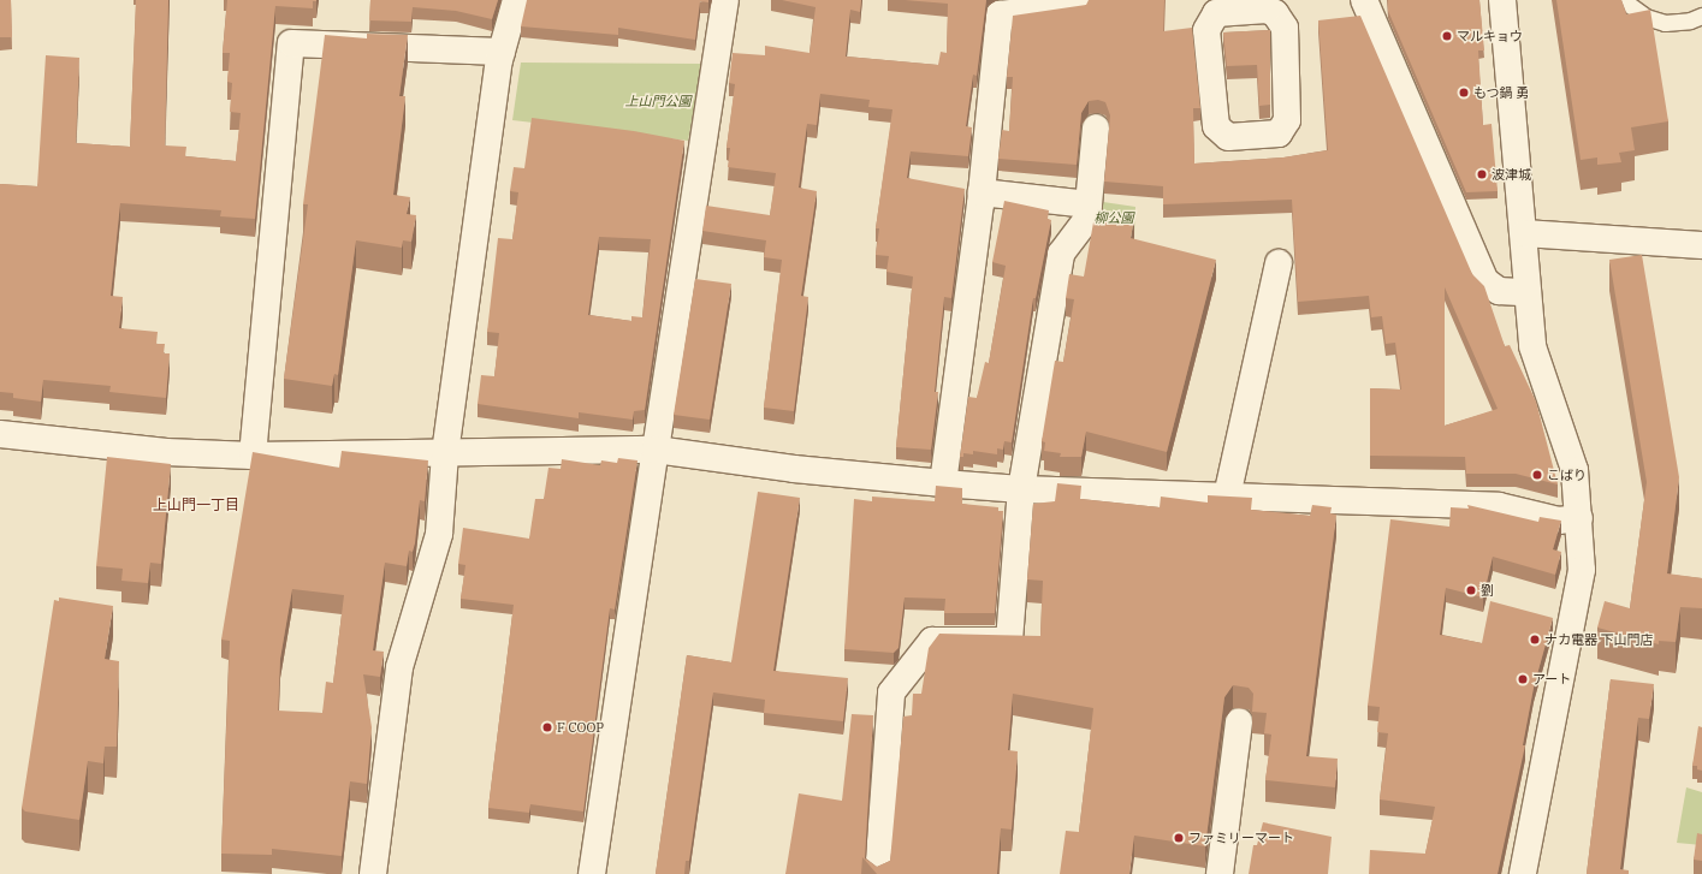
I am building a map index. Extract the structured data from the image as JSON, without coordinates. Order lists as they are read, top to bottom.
{
  "districts": ["上山門一丁目"],
  "parks": ["上山門公園", "柳公園"],
  "places": [
    "マルキョウ",
    "もつ鍋 勇",
    "波津城",
    "こばり",
    "劉",
    "ナカ電器 下山門店",
    "アート",
    "F COOP",
    "ファミリーマート"
  ]
}
